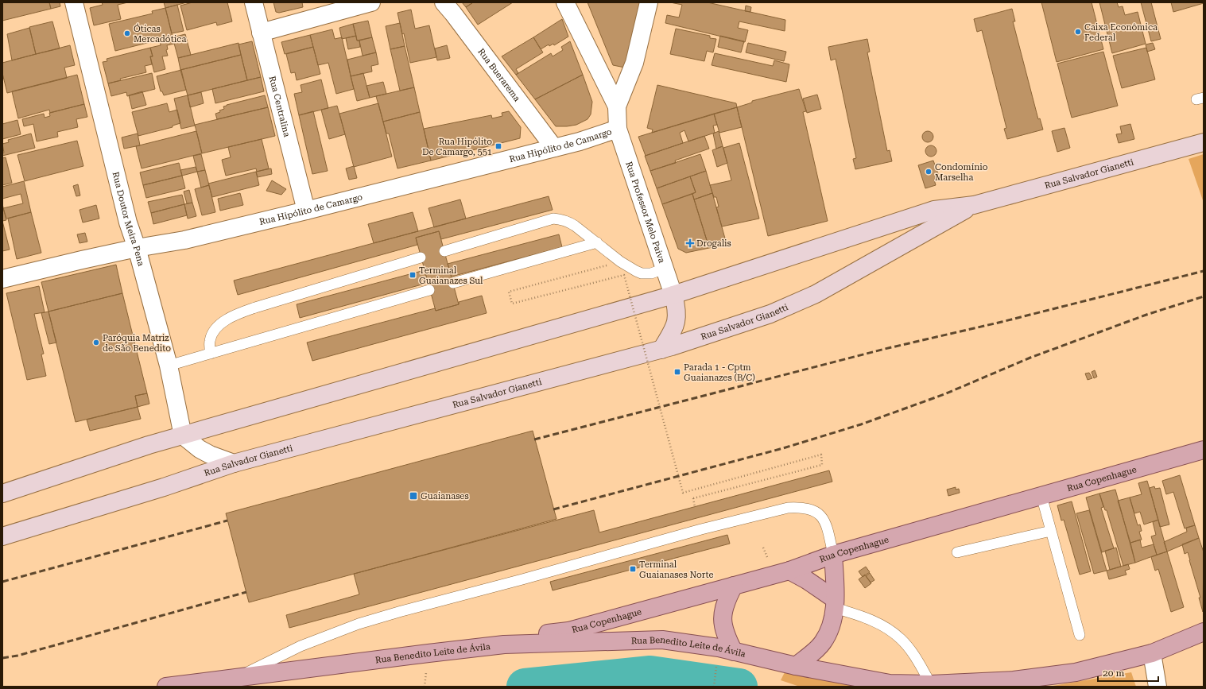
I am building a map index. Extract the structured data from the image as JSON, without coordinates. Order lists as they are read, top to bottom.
{
  "streets": {
    "main road": ["Rua Salvador Gianetti", "Rua Copenhague", "Rua Benedito Leite de Ávila"],
    "street": [
      "Rua Buerarema",
      "Rua Centralina",
      "Rua Hipólito de Camargo",
      "Rua Professor Melo Paiva",
      "Rua Doutor Meira Pena"
    ]
  },
  "crossings": [
    ["Rua Buerarema", "Rua Hipólito de Camargo"],
    ["Rua Centralina", "Rua Hipólito de Camargo"],
    ["Rua Hipólito de Camargo", "Rua Professor Melo Paiva"],
    ["Rua Hipólito de Camargo", "Rua Doutor Meira Pena"],
    ["Rua Salvador Gianetti", "Rua Professor Melo Paiva"],
    ["Rua Salvador Gianetti", "Rua Doutor Meira Pena"],
    ["Rua Copenhague", "Rua Benedito Leite de Ávila"]
  ],
  "places": {
    "other": [
      "Caixa Econômica Federal",
      "Óticas Mercadótica",
      "Condomínio Marselha",
      "Paróquia Matriz de São Benedito"
    ],
    "transit": [
      "Rua Hipólito De Camargo, 551",
      "Terminal Guaianazes Sul",
      "Parada 1 - Cptm Guaianazes (B/C)",
      "Guaianases",
      "Terminal Guaianases Norte"
    ],
    "health": ["Drogalis"]
  },
  "scale_bar": "20 m"
}
